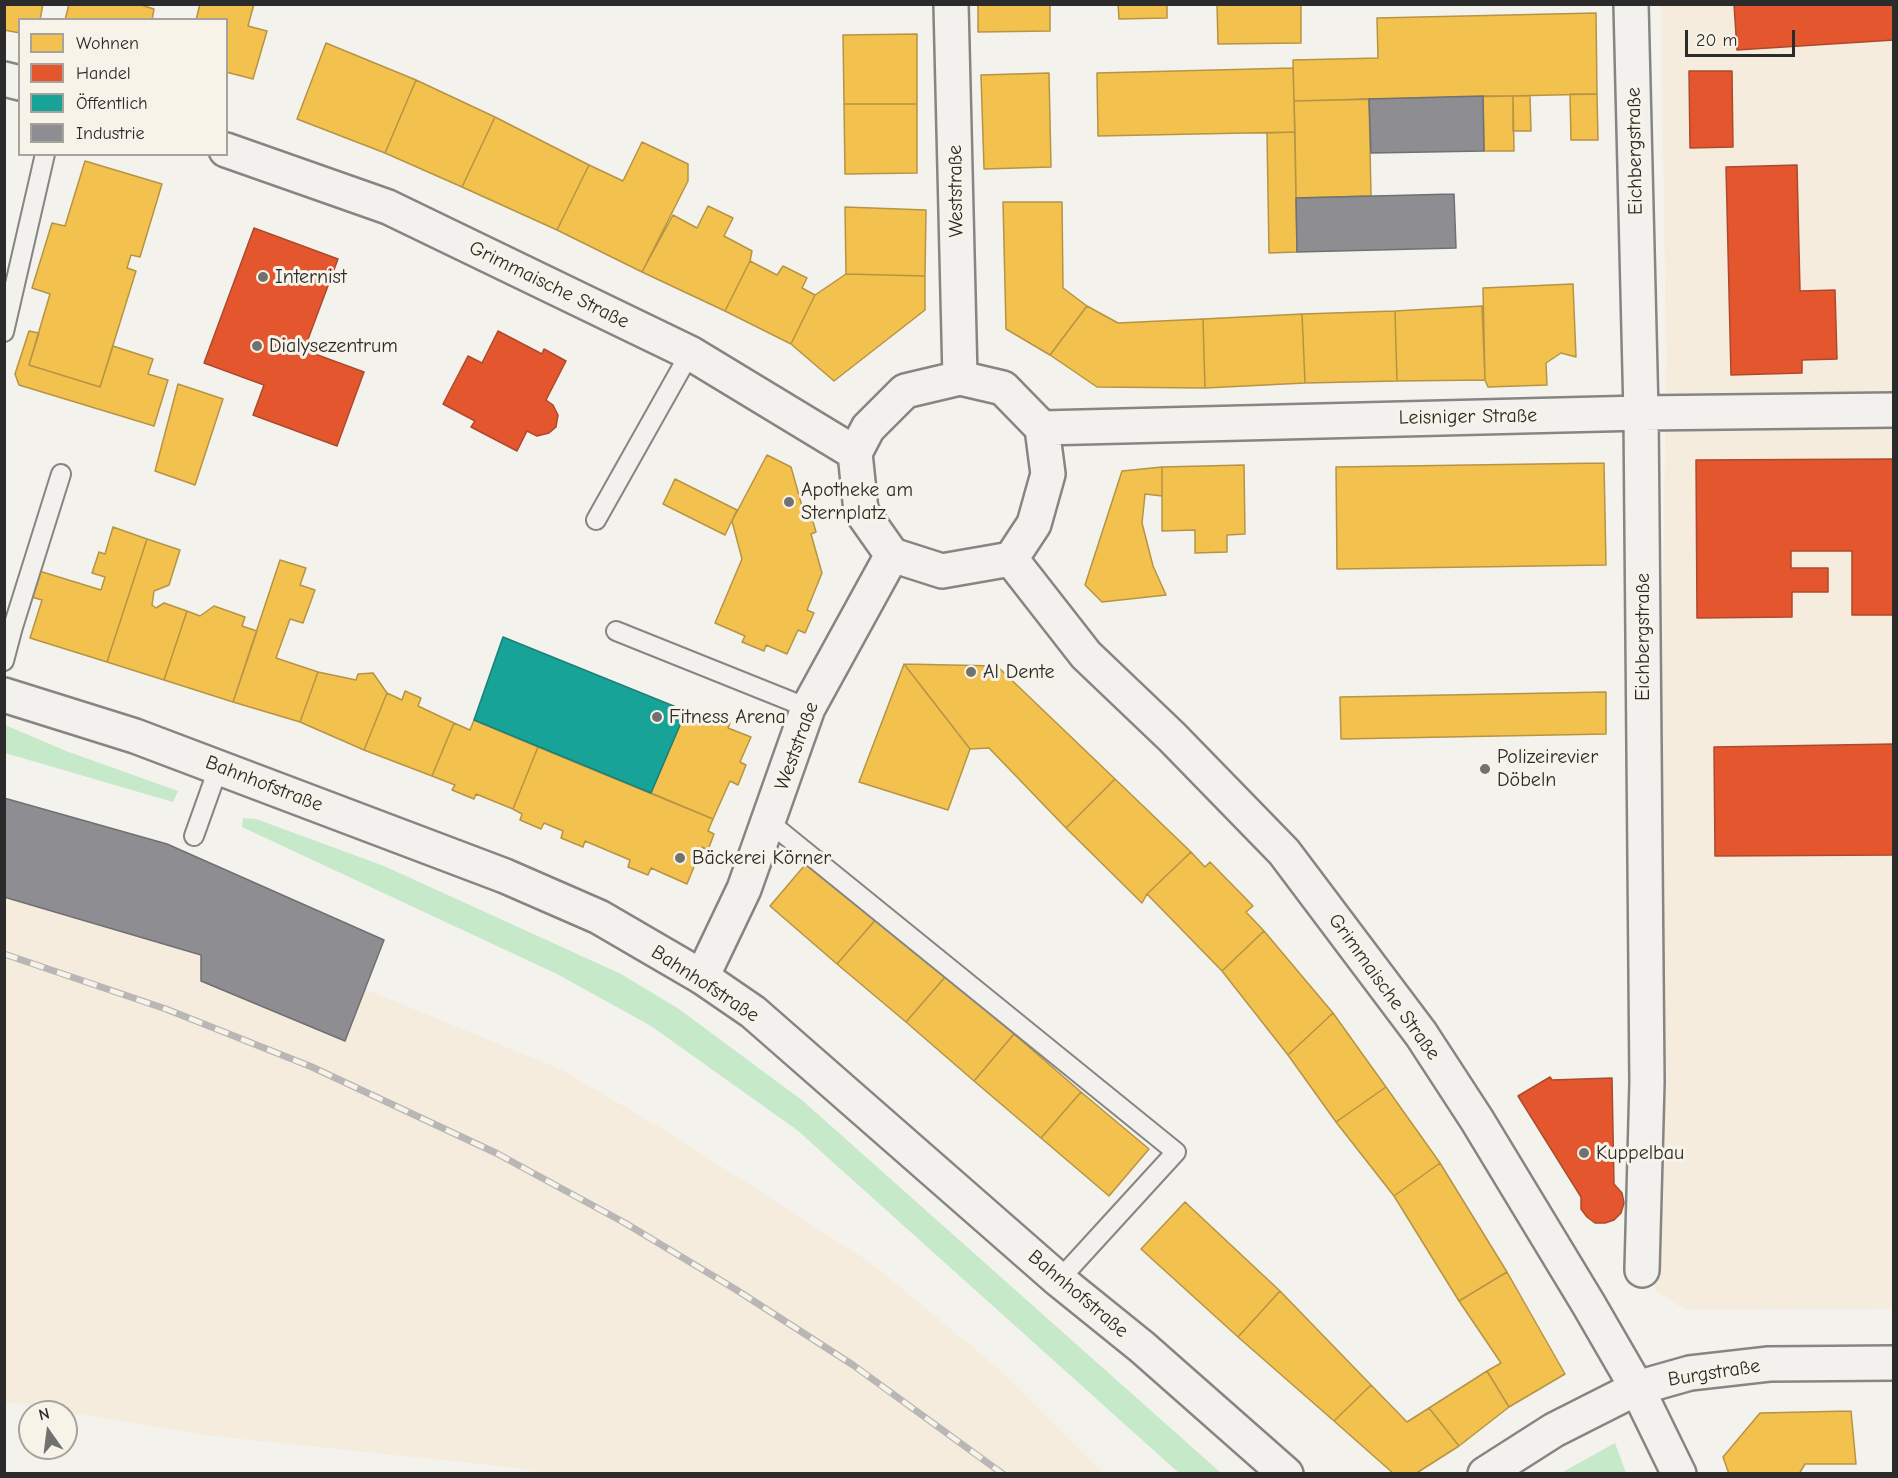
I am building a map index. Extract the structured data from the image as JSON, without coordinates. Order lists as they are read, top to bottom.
{
  "streets": {
    "street": [
      "Eichbergstraße",
      "Weststraße",
      "Grimmaische Straße",
      "Leisniger Straße",
      "Bahnhofstraße",
      "Burgstraße"
    ]
  },
  "crossings": [
    ["Eichbergstraße", "Leisniger Straße"],
    ["Weststraße", "Grimmaische Straße"],
    ["Weststraße", "Leisniger Straße"],
    ["Weststraße", "Bahnhofstraße"],
    ["Grimmaische Straße", "Leisniger Straße"],
    ["Grimmaische Straße", "Burgstraße"]
  ],
  "places": [
    "Internist",
    "Dialysezentrum",
    "Apotheke am Sternplatz",
    "Al Dente",
    "Fitness Arena",
    "Polizeirevier Döbeln",
    "Bäckerei Körner",
    "Kuppelbau"
  ],
  "legend": [
    "Wohnen",
    "Handel",
    "Öffentlich",
    "Industrie"
  ],
  "scale_bar": "20 m",
  "north": "top"
}
